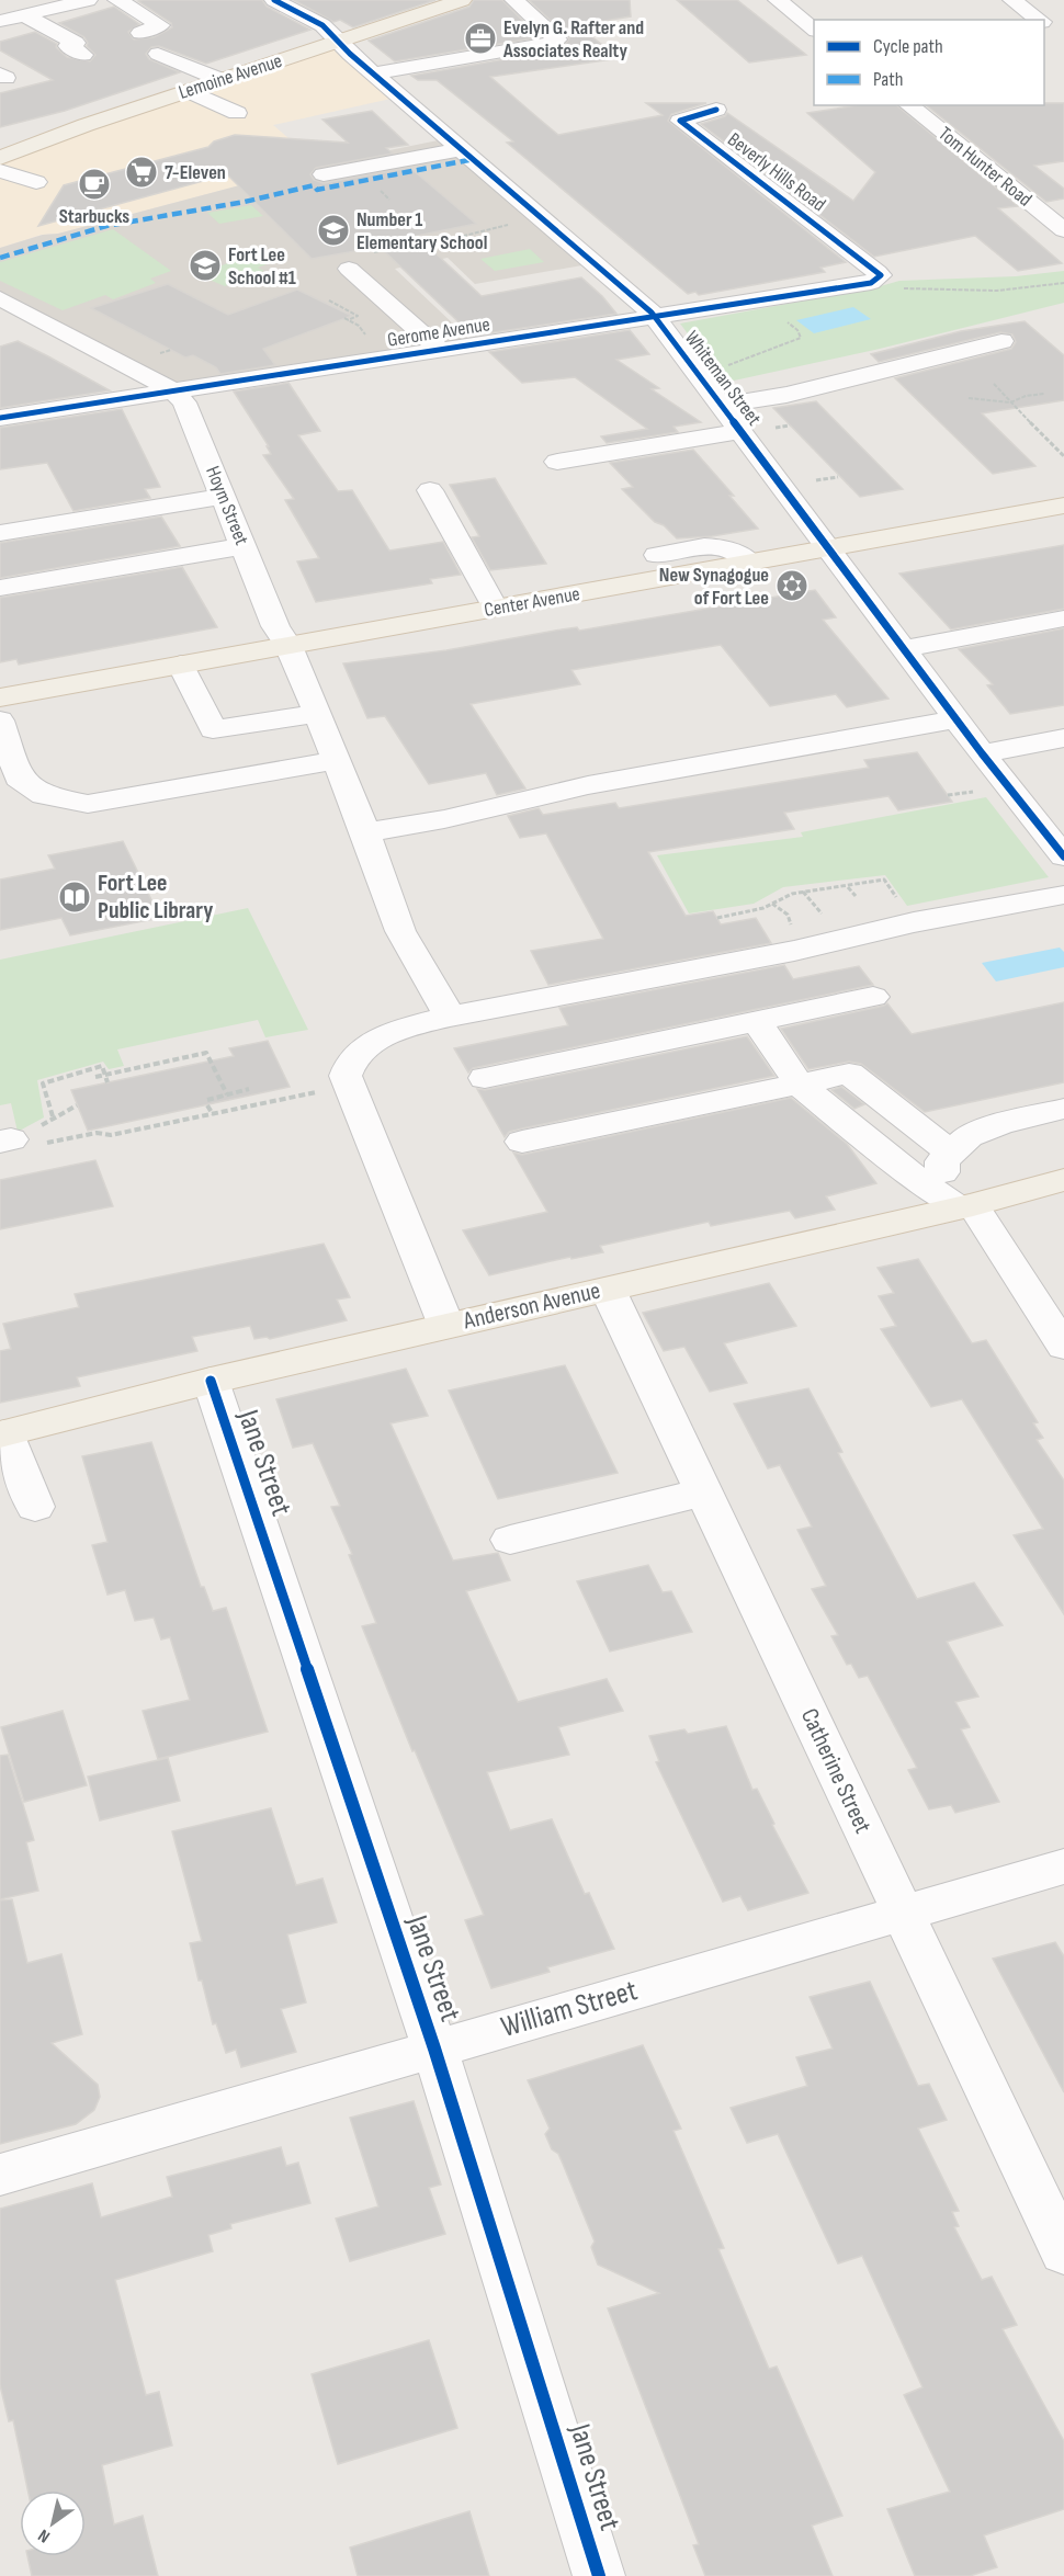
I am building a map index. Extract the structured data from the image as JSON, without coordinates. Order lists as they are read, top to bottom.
{
  "streets": {
    "main road": ["Lemoine Avenue", "Center Avenue", "Anderson Avenue"],
    "street": [
      "Tom Hunter Road",
      "Beverly Hills Road",
      "Gerome Avenue",
      "Whiteman Street",
      "Hoym Street",
      "Jane Street",
      "Catherine Street",
      "William Street"
    ]
  },
  "crossings": [
    ["Lemoine Avenue", "Whiteman Street"],
    ["Beverly Hills Road", "Gerome Avenue"],
    ["Gerome Avenue", "Whiteman Street"],
    ["Gerome Avenue", "Hoym Street"],
    ["Whiteman Street", "Center Avenue"],
    ["Hoym Street", "Center Avenue"],
    ["Anderson Avenue", "Jane Street"],
    ["Anderson Avenue", "Catherine Street"],
    ["Jane Street", "William Street"],
    ["Catherine Street", "William Street"]
  ],
  "places": {
    "office": ["Evelyn G. Rafter and Associates Realty"],
    "supermarket": ["7-Eleven"],
    "cafe": ["Starbucks"],
    "school or university": ["Number 1 Elementary School", "Fort Lee School #1"],
    "synagogue": ["New Synagogue of Fort Lee"],
    "library": ["Fort Lee Public Library"]
  },
  "legend": ["Cycle path", "Path"],
  "north": "bottom left"
}
